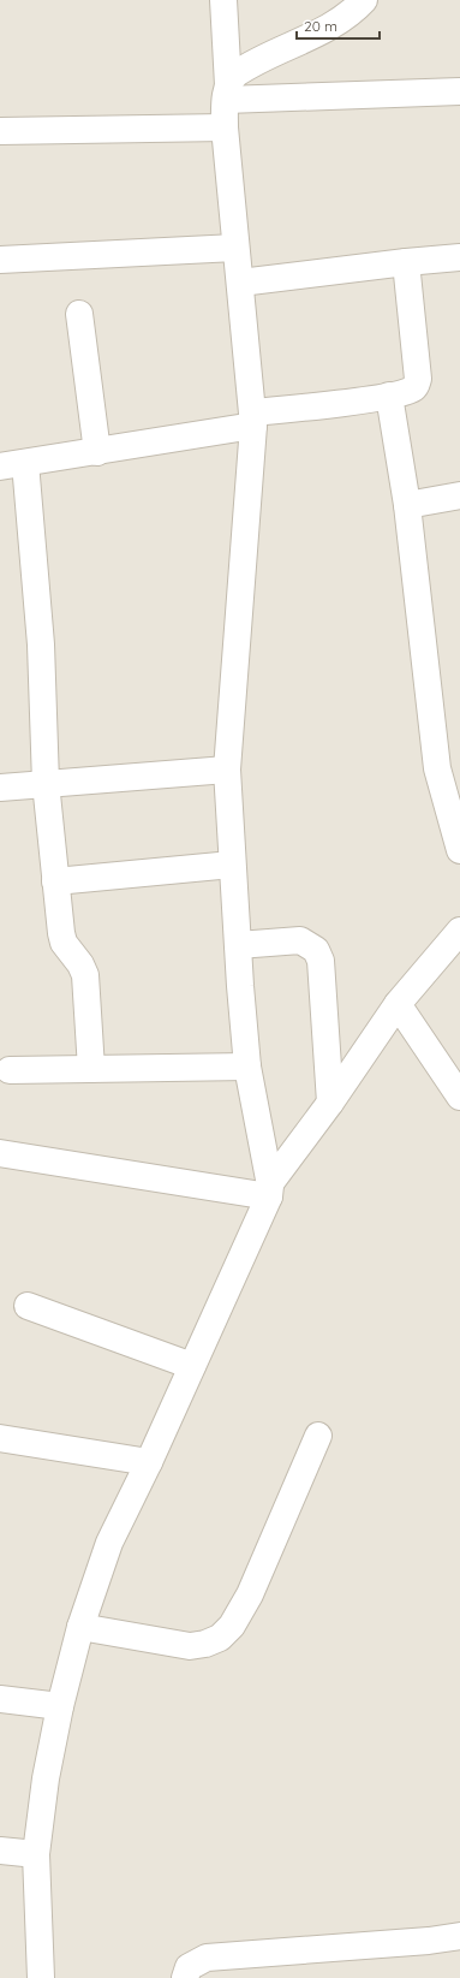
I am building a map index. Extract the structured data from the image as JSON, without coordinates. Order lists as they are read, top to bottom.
{
  "scale_bar": "20 m"
}
